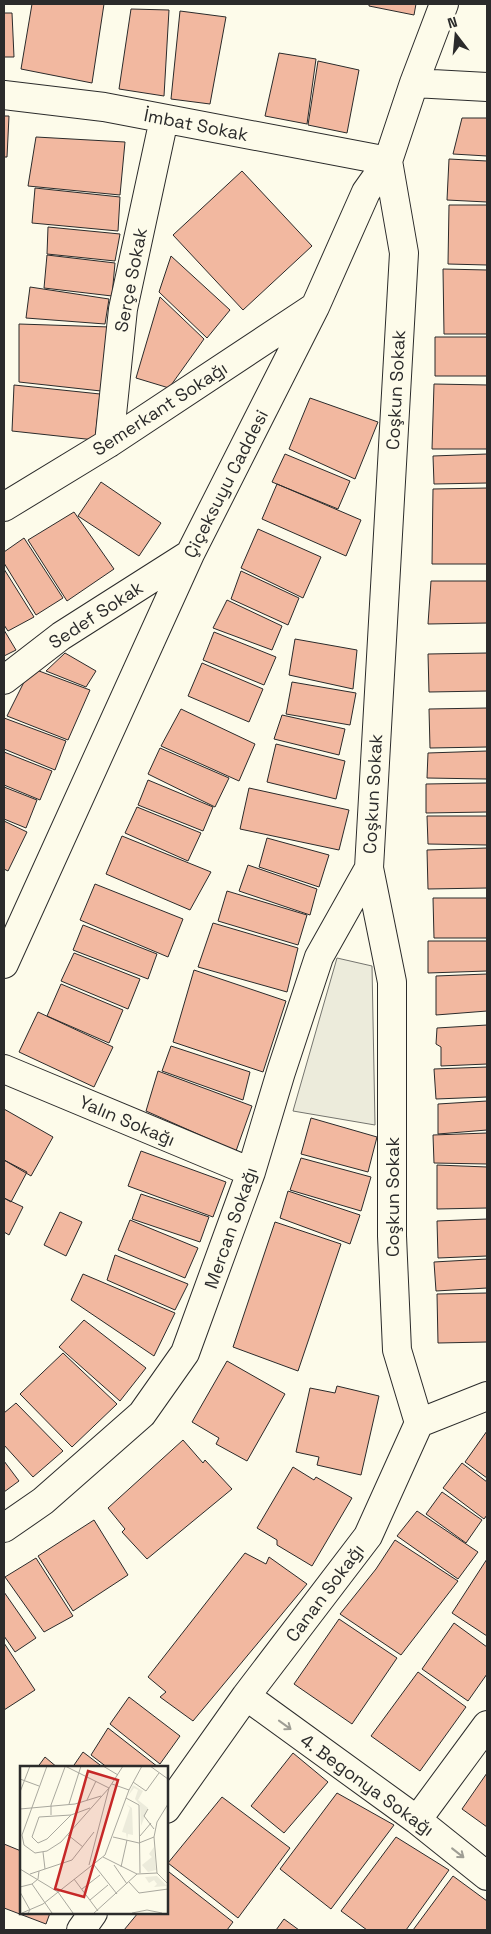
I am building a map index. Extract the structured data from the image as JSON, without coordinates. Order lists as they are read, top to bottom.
{
  "streets": {
    "street": [
      "İmbat Sokak",
      "Serçe Sokak",
      "Coşkun Sokak",
      "Semerkant Sokağı",
      "Çiçeksuyu Caddesi",
      "Sedef Sokak",
      "Yalın Sokağı",
      "Mercan Sokağı",
      "Canan Sokağı",
      "4. Begonya Sokağı"
    ]
  },
  "crossings": [
    ["İmbat Sokak", "Serçe Sokak"],
    ["İmbat Sokak", "Coşkun Sokak"],
    ["İmbat Sokak", "Çiçeksuyu Caddesi"],
    ["Serçe Sokak", "Semerkant Sokağı"],
    ["Coşkun Sokak", "Çiçeksuyu Caddesi"],
    ["Coşkun Sokak", "Mercan Sokağı"],
    ["Coşkun Sokak", "Canan Sokağı"],
    ["Semerkant Sokağı", "Çiçeksuyu Caddesi"],
    ["Çiçeksuyu Caddesi", "Sedef Sokak"],
    ["Yalın Sokağı", "Mercan Sokağı"],
    ["Canan Sokağı", "4. Begonya Sokağı"]
  ],
  "one_way": ["4. Begonya Sokağı"],
  "north": "top"
}
